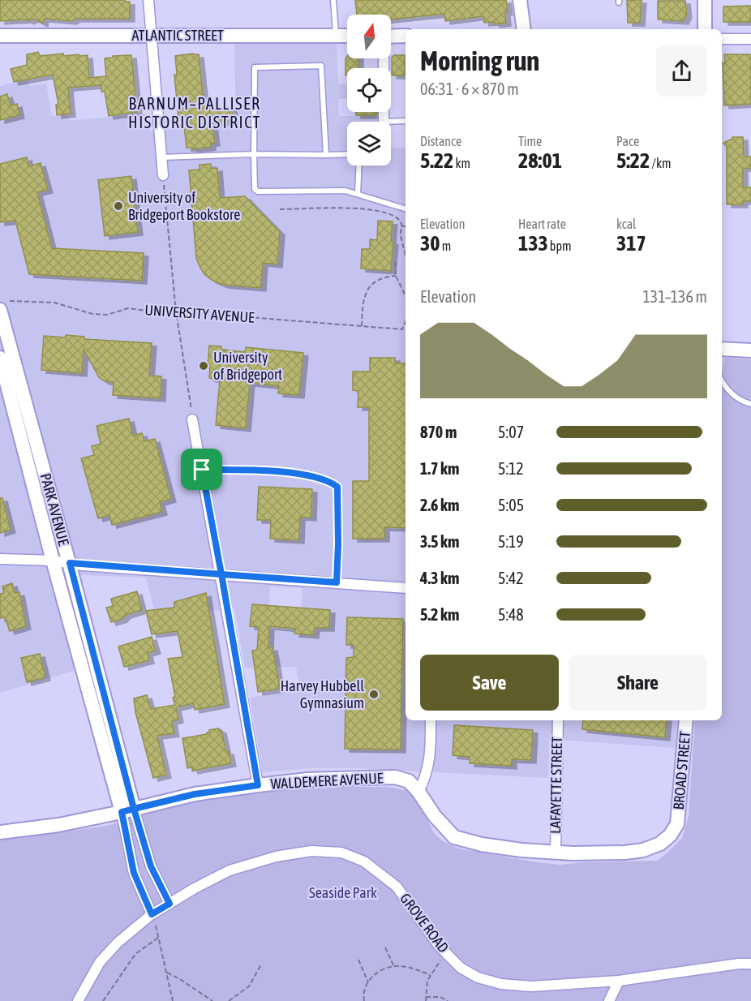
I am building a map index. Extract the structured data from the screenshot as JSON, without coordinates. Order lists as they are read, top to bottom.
{
  "streets": {
    "street": [
      "ATLANTIC STREET",
      "PARK AVENUE",
      "BROAD STREET",
      "WALDEMERE AVENUE",
      "LAFAYETTE STREET",
      "GROVE ROAD"
    ],
    "path": ["UNIVERSITY AVENUE"]
  },
  "crossings": [
    ["UNIVERSITY AVENUE", "PARK AVENUE"],
    ["PARK AVENUE", "WALDEMERE AVENUE"],
    ["PARK AVENUE", "GROVE ROAD"],
    ["BROAD STREET", "WALDEMERE AVENUE"],
    ["WALDEMERE AVENUE", "LAFAYETTE STREET"]
  ],
  "districts": ["BARNUM–PALLISER HISTORIC DISTRICT"],
  "parks": ["Seaside Park"],
  "places": ["University of Bridgeport Bookstore", "University of Bridgeport", "Harvey Hubbell Gymnasium"],
  "north": "top",
  "page": {
    "heading": ["Morning run", "06:31 · 6 × 870 m"],
    "stats": [
      ["Distance", "5.22 km"],
      ["Time", "28:01"],
      ["Pace", "5:22 /km"],
      ["Elevation", "30 m"],
      ["Heart rate", "133 bpm"],
      ["kcal", "317"]
    ],
    "chart": ["Elevation", "131–136 m"],
    "list": [
      {
        "name": "870 m",
        "note": "5:07"
      },
      {
        "name": "1.7 km",
        "note": "5:12"
      },
      {
        "name": "2.6 km",
        "note": "5:05"
      },
      {
        "name": "3.5 km",
        "note": "5:19"
      },
      {
        "name": "4.3 km",
        "note": "5:42"
      },
      {
        "name": "5.2 km",
        "note": "5:48"
      }
    ],
    "buttons": ["Save", "Share"]
  }
}
